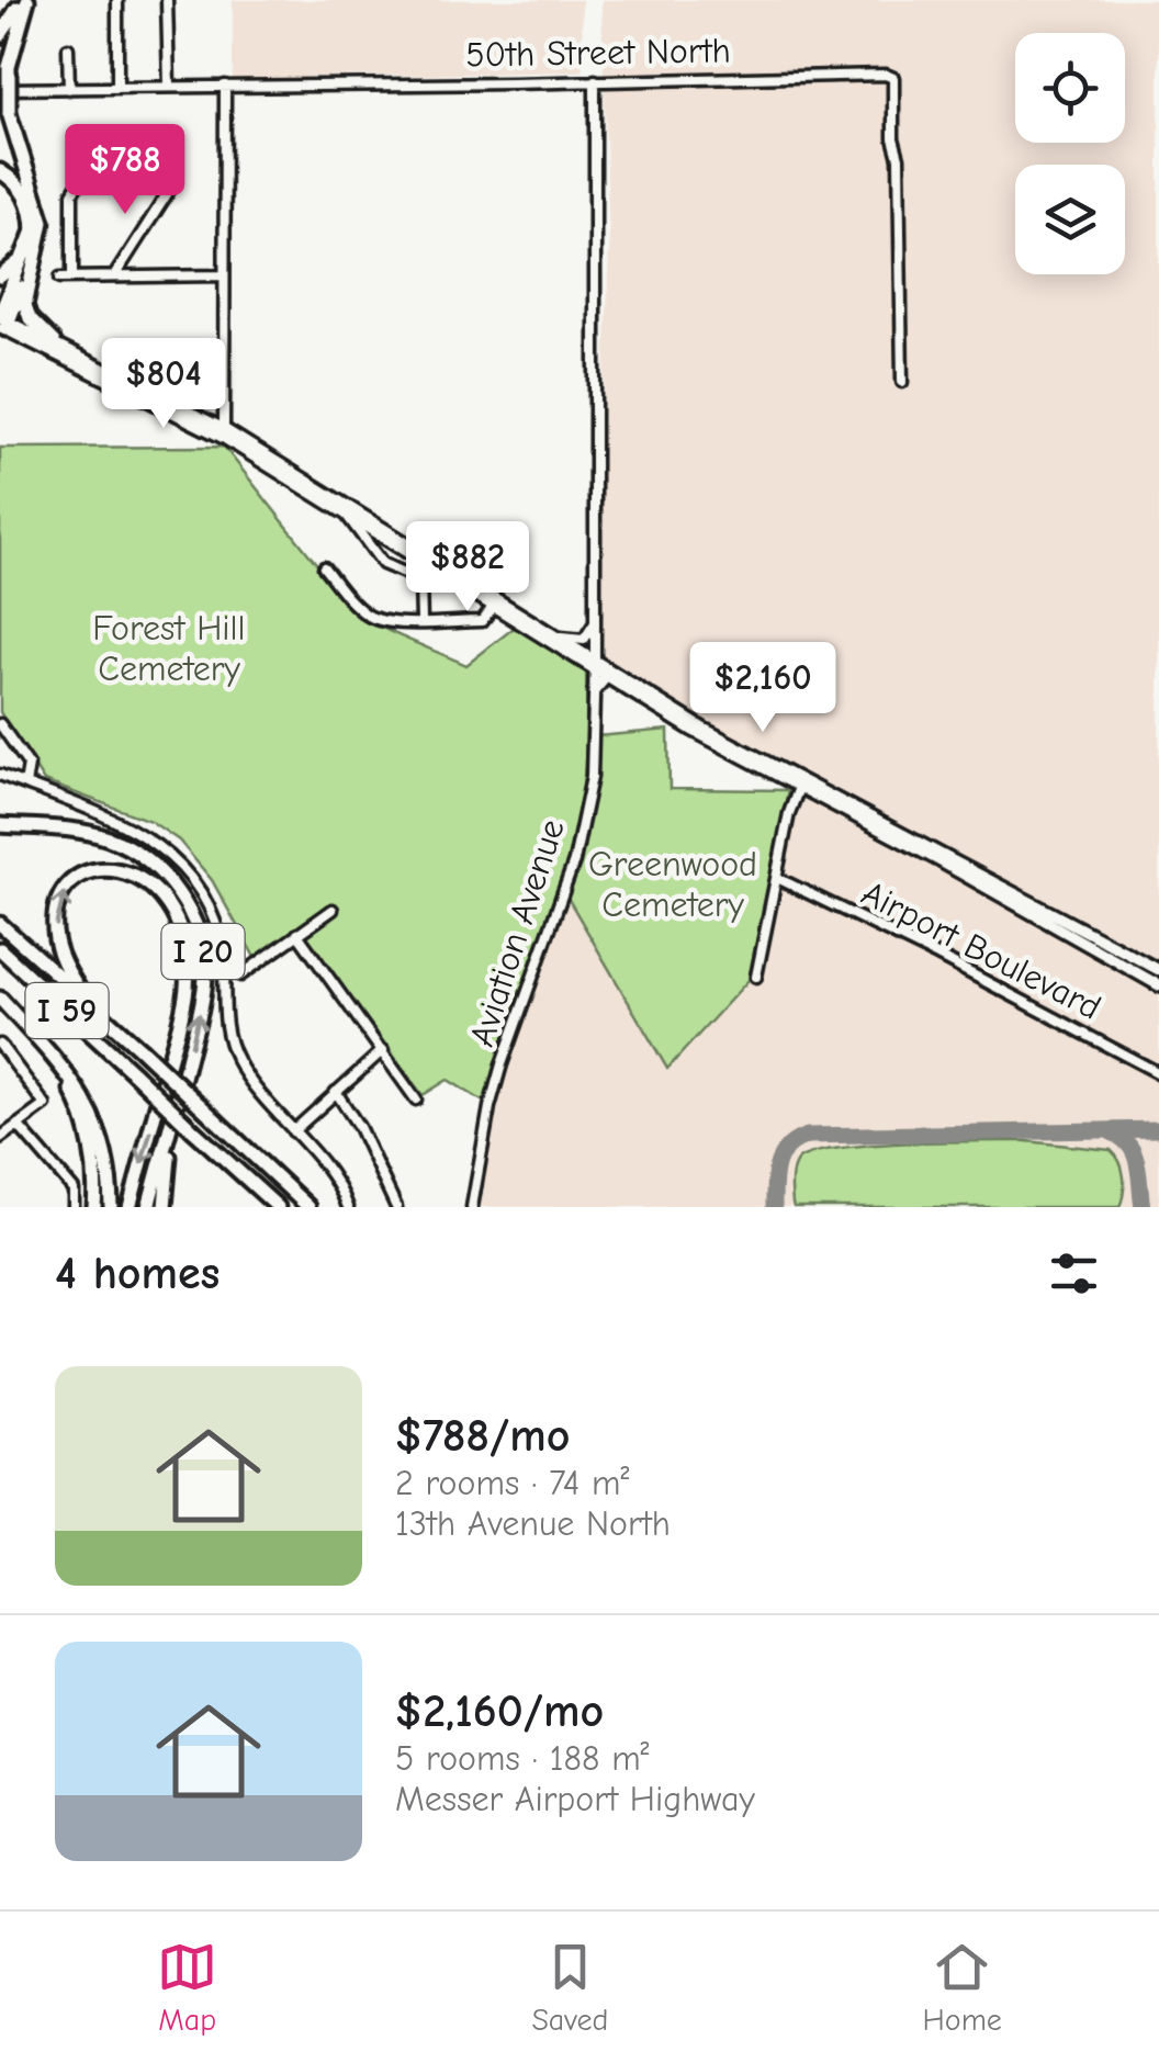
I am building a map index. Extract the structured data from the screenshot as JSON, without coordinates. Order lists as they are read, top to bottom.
{
  "streets": {
    "highway": ["I 20", "I 59"],
    "street": ["50th Street North", "Aviation Avenue", "Airport Boulevard"]
  },
  "crossings": [
    ["50th Street North", "Aviation Avenue"]
  ],
  "parks": ["Forest Hill Cemetery", "Greenwood Cemetery"],
  "page": {
    "price": [
      "$788",
      "$804",
      "$882",
      "$2,160"
    ],
    "heading": "4 homes",
    "list": [
      {
        "name": "$788/mo",
        "note": "2 rooms · 74 m² · 13th Avenue North"
      },
      {
        "name": "$2,160/mo",
        "note": "5 rooms · 188 m² · Messer Airport Highway"
      }
    ],
    "tabs": ["Map", "Saved", "Home"]
  }
}
